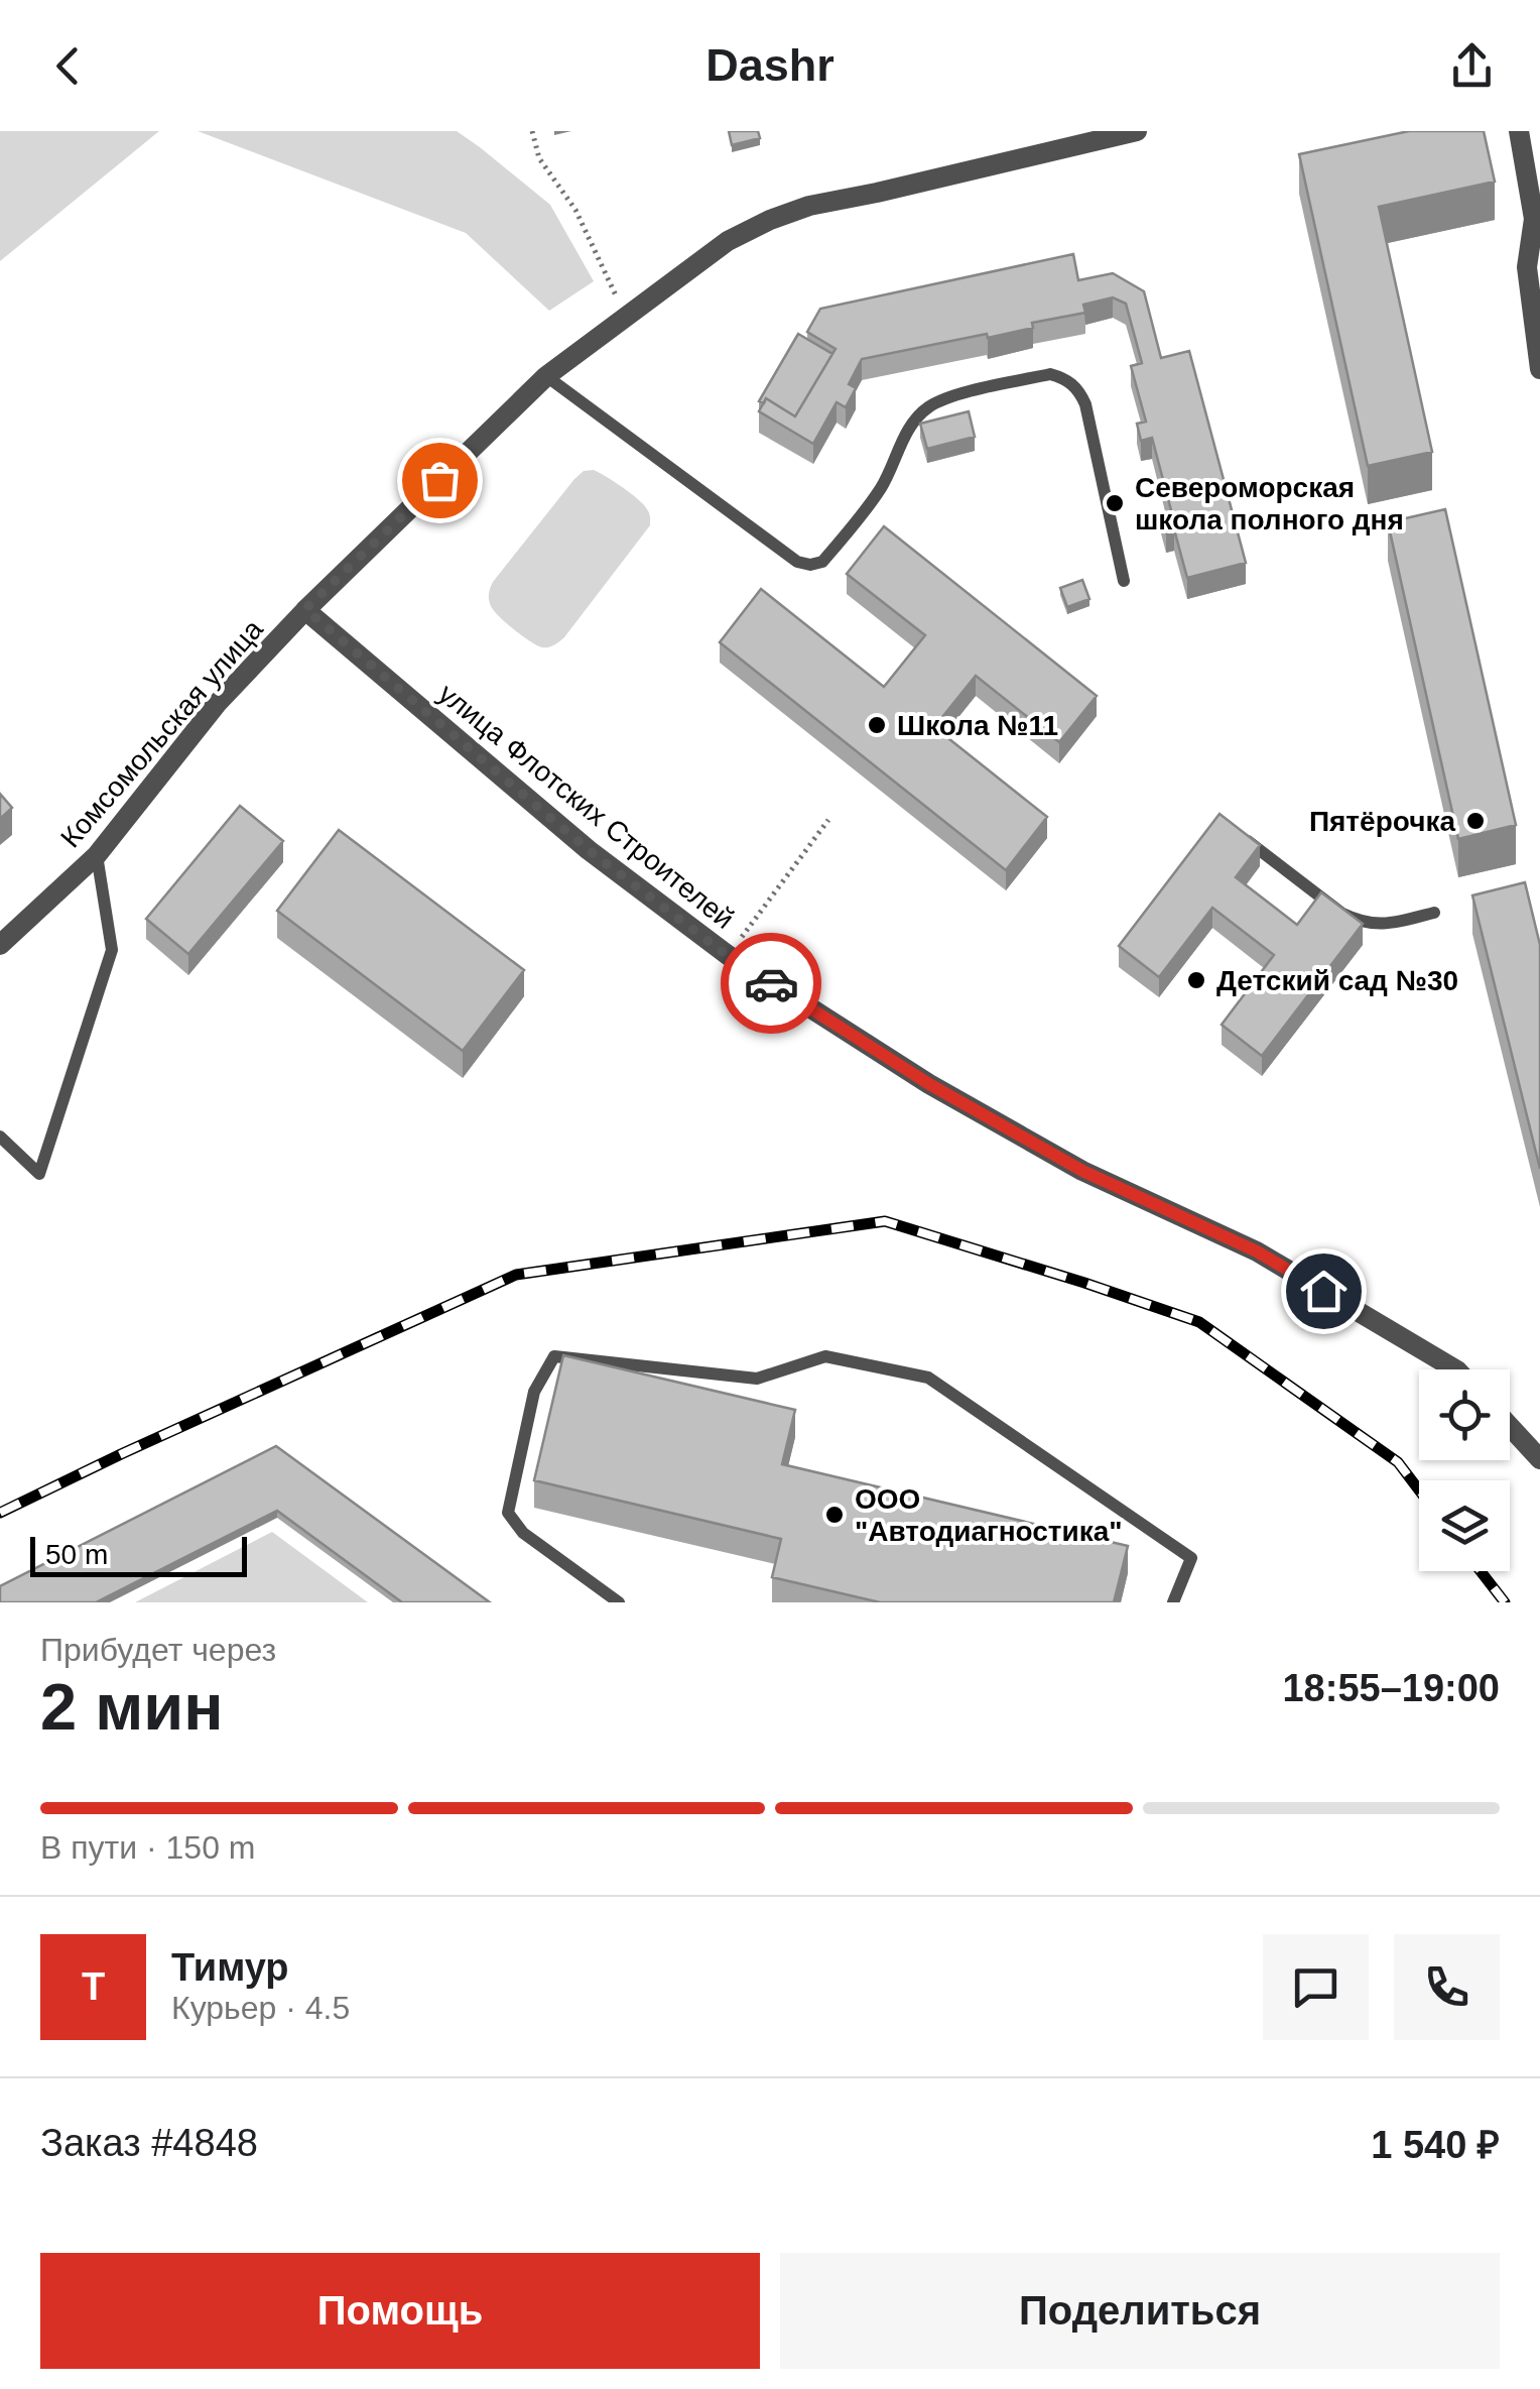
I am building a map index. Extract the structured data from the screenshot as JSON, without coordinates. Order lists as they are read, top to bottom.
{
  "streets": {
    "street": ["Комсомольская улица", "улица Флотских Строителей"]
  },
  "crossings": [
    ["Комсомольская улица", "улица Флотских Строителей"]
  ],
  "places": [
    "Североморская школа полного дня",
    "Школа №11",
    "Пятёрочка",
    "Детский сад №30",
    "ООО \"Автодиагностика\""
  ],
  "scale_bar": "50 m",
  "page": {
    "header": "Dashr",
    "scale": "50 m",
    "heading": ["2 мин", "Прибудет через", "18:55–19:00"],
    "panel": [
      "Тимур",
      "Курьер · 4.5",
      "Заказ #4848",
      "1 540 ₽"
    ],
    "bar": "В пути · 150 m",
    "round": "Т",
    "buttons": ["Помощь", "Поделиться"]
  }
}
